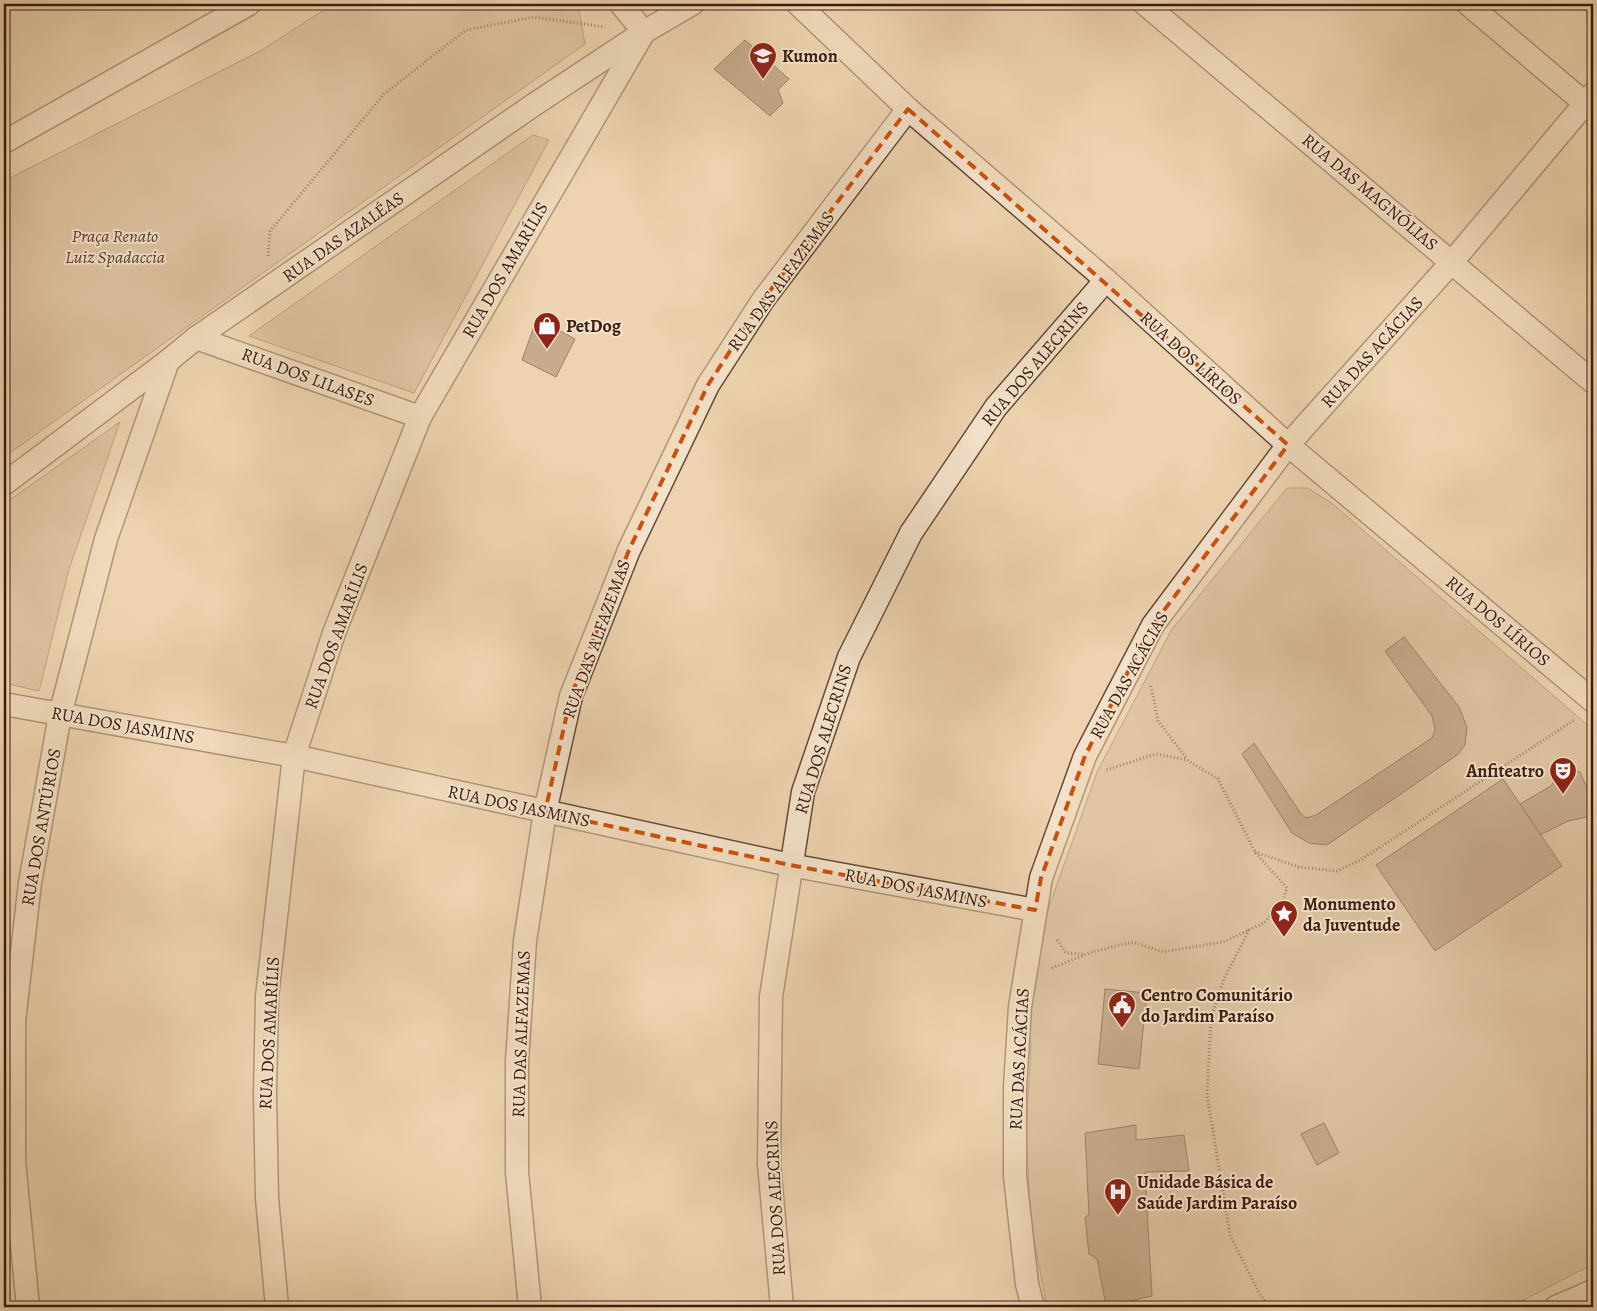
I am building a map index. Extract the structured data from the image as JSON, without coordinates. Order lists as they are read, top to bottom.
{
  "streets": {
    "street": [
      "RUA DAS MAGNÓLIAS",
      "RUA DAS AZALÉAS",
      "RUA DOS AMARÍLIS",
      "RUA DAS ALFAZEMAS",
      "RUA DAS ACÁCIAS",
      "RUA DOS LÍRIOS",
      "RUA DOS ALECRINS",
      "RUA DOS LILASES",
      "RUA DOS JASMINS",
      "RUA DOS ANTÚRIOS"
    ]
  },
  "crossings": [
    ["RUA DAS MAGNÓLIAS", "RUA DAS ACÁCIAS"],
    ["RUA DAS AZALÉAS", "RUA DOS AMARÍLIS"],
    ["RUA DAS AZALÉAS", "RUA DOS LILASES"],
    ["RUA DAS AZALÉAS", "RUA DOS ANTÚRIOS"],
    ["RUA DOS AMARÍLIS", "RUA DOS LILASES"],
    ["RUA DOS AMARÍLIS", "RUA DOS JASMINS"],
    ["RUA DAS ALFAZEMAS", "RUA DOS LÍRIOS"],
    ["RUA DAS ALFAZEMAS", "RUA DOS JASMINS"],
    ["RUA DAS ACÁCIAS", "RUA DOS LÍRIOS"],
    ["RUA DAS ACÁCIAS", "RUA DOS JASMINS"],
    ["RUA DOS LÍRIOS", "RUA DOS ALECRINS"],
    ["RUA DOS ALECRINS", "RUA DOS JASMINS"],
    ["RUA DOS JASMINS", "RUA DOS ANTÚRIOS"]
  ],
  "parks": ["Praça Renato Luiz Spadaccia"],
  "places": {
    "school or university": ["Kumon"],
    "shop": ["PetDog"],
    "theatre": ["Anfiteatro"],
    "place": ["Monumento da Juventude"],
    "public building": ["Centro Comunitário do Jardim Paraíso"],
    "hospital": ["Unidade Básica de Saúde Jardim Paraíso"]
  }
}
